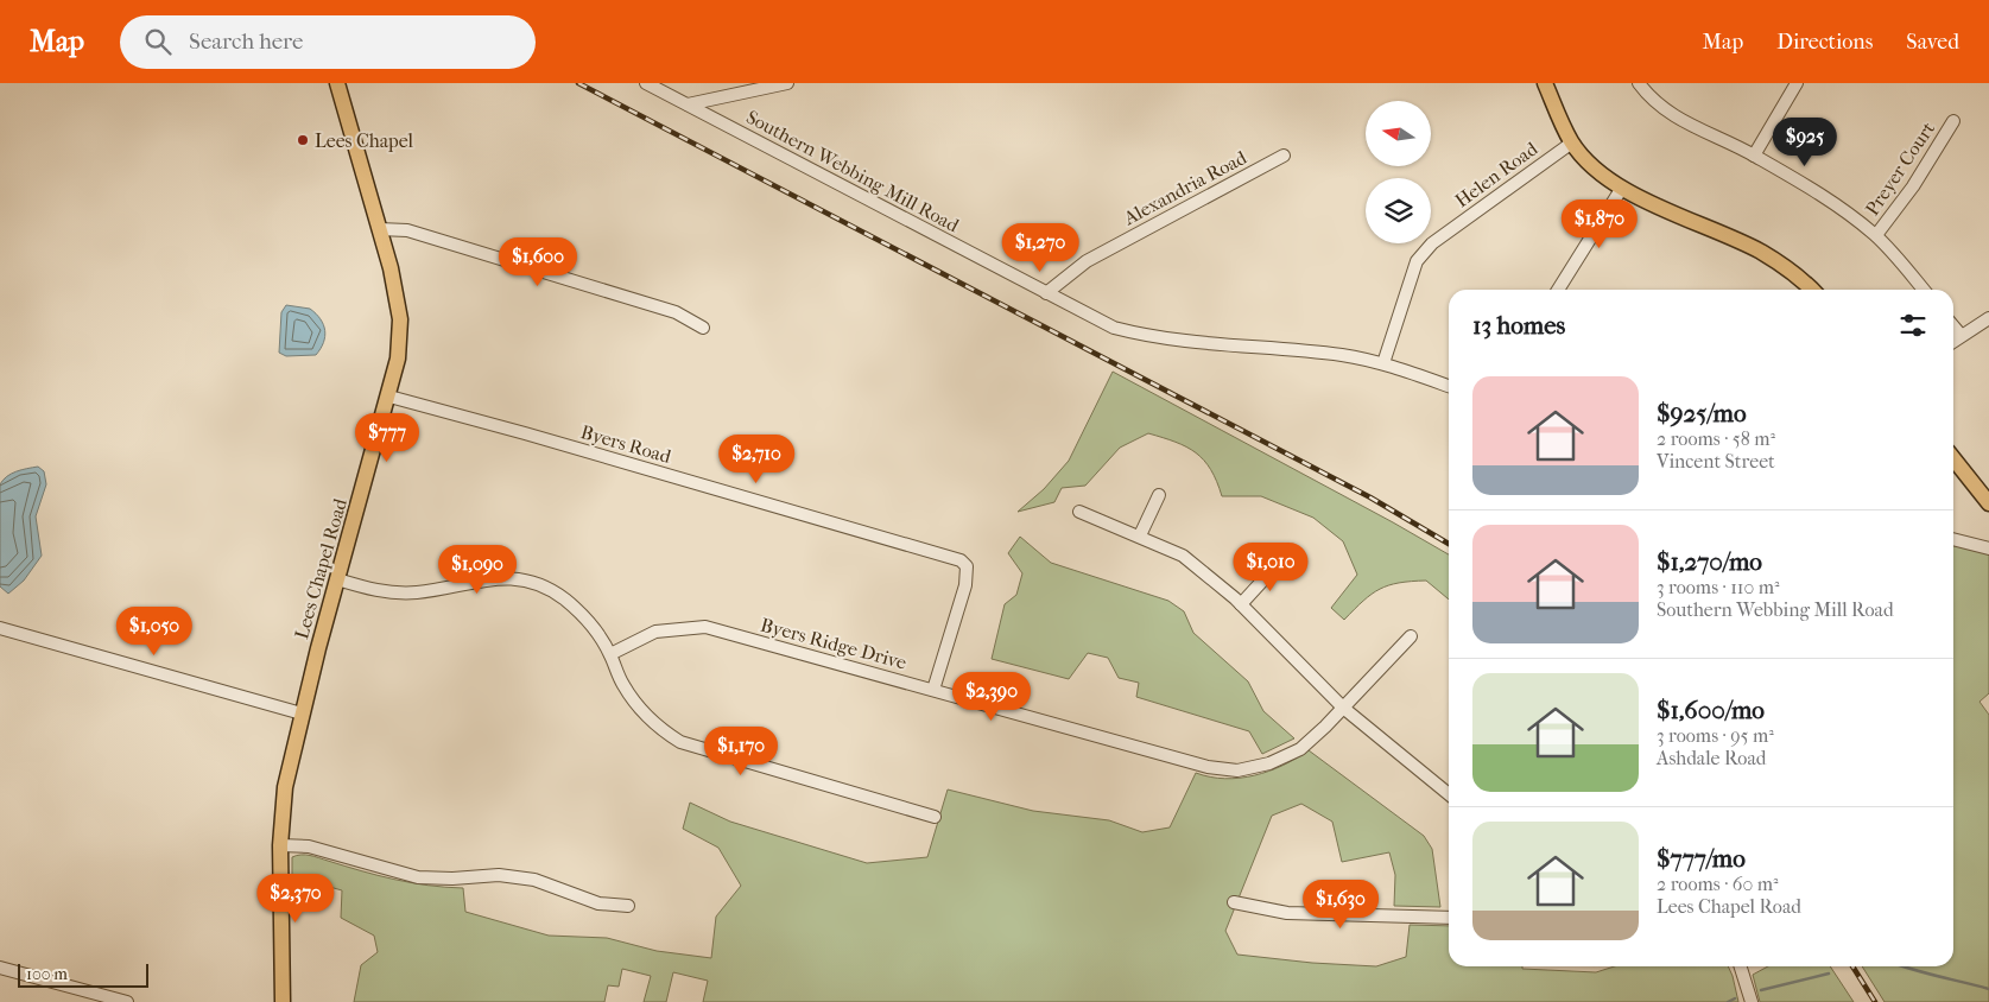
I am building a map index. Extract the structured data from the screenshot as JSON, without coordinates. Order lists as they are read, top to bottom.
{
  "streets": {
    "main road": ["Lees Chapel Road"],
    "street": [
      "Preyer Court",
      "Southern Webbing Mill Road",
      "Helen Road",
      "Alexandria Road",
      "Byers Road",
      "Byers Ridge Drive"
    ]
  },
  "crossings": [
    ["Southern Webbing Mill Road", "Helen Road"],
    ["Southern Webbing Mill Road", "Alexandria Road"],
    ["Byers Road", "Lees Chapel Road"],
    ["Byers Road", "Byers Ridge Drive"]
  ],
  "places": ["Lees Chapel"],
  "scale_bar": "100 m",
  "north": "left",
  "page": {
    "header": "Map",
    "search": "Search here",
    "nav": ["Map", "Directions", "Saved"],
    "price": [
      "$925",
      "$1,870",
      "$1,270",
      "$1,600",
      "$777",
      "$2,710",
      "$1,010",
      "$1,090",
      "$1,050",
      "$2,390",
      "$1,170",
      "$2,370",
      "$1,630"
    ],
    "heading": "13 homes",
    "list": [
      {
        "name": "$925/mo",
        "note": "2 rooms · 58 m² · Vincent Street"
      },
      {
        "name": "$1,270/mo",
        "note": "3 rooms · 110 m² · Southern Webbing Mill Road"
      },
      {
        "name": "$1,600/mo",
        "note": "3 rooms · 95 m² · Ashdale Road"
      },
      {
        "name": "$777/mo",
        "note": "2 rooms · 60 m² · Lees Chapel Road"
      }
    ],
    "scale": "100 m"
  }
}
